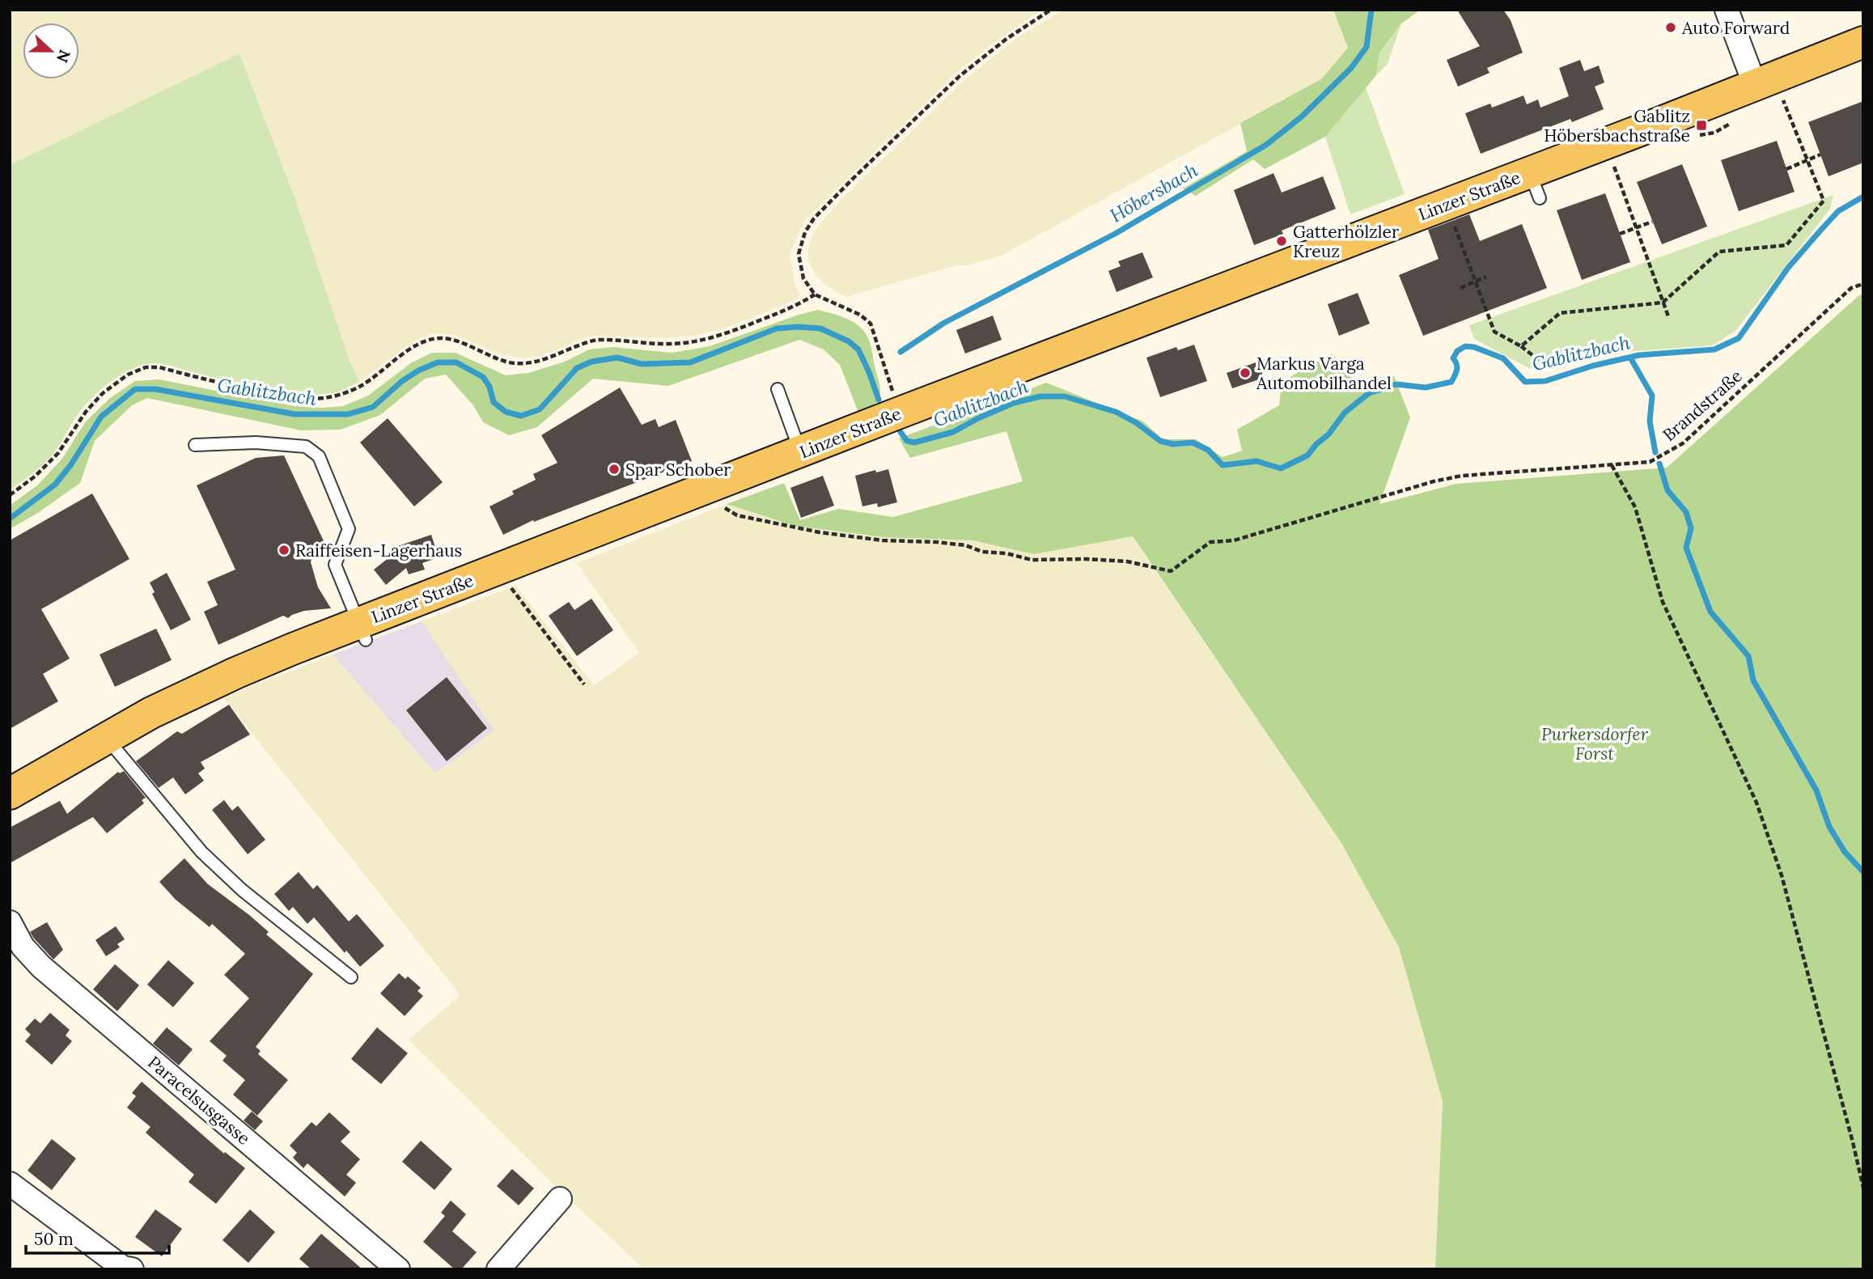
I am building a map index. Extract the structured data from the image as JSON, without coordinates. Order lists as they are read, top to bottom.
{
  "streets": {
    "main road": ["Linzer Straße"],
    "street": ["Paracelsusgasse"],
    "path": ["Brandstraße"]
  },
  "crossings": [
    ["Linzer Straße", "Brandstraße"]
  ],
  "water": ["Höbersbach", "Gablitzbach"],
  "parks": ["Purkersdorfer Forst"],
  "places": {
    "other": [
      "Auto Forward",
      "Gatterhölzler Kreuz",
      "Markus Varga Automobilhandel",
      "Spar Schober",
      "Raiffeisen-Lagerhaus"
    ],
    "transit": ["Gablitz Höbersbachstraße"]
  },
  "scale_bar": "50 m",
  "north": "right"
}
